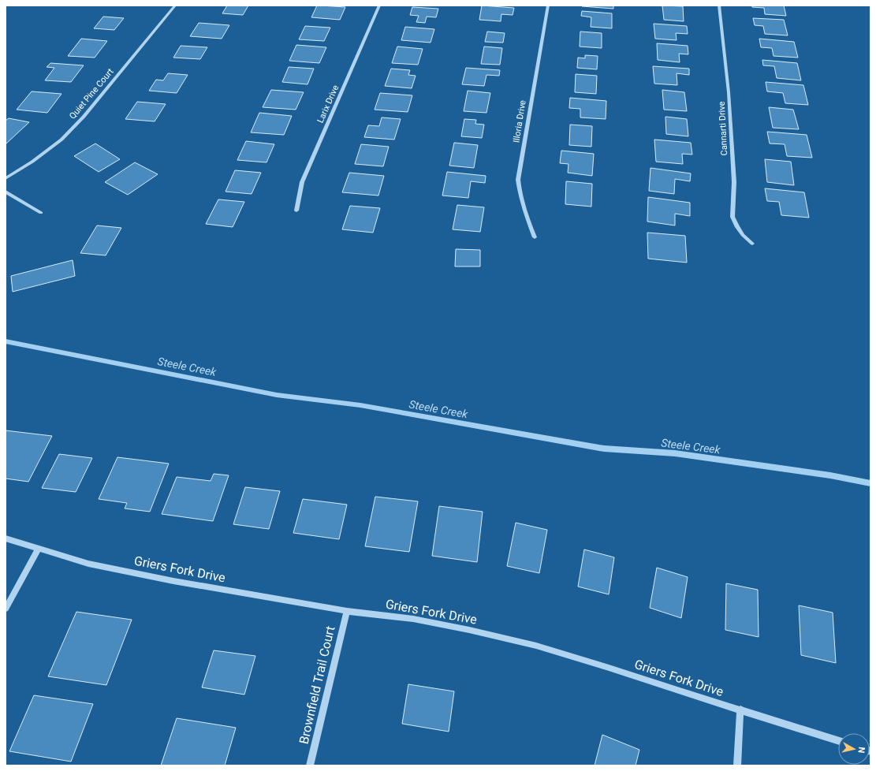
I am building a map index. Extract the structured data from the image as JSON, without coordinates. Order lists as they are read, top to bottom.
{
  "streets": {
    "street": [
      "Quiet Pine Court",
      "Larix Drive",
      "Illoria Drive",
      "Cannarti Drive",
      "Griers Fork Drive",
      "Brownfield Trail Court"
    ]
  },
  "crossings": [
    ["Griers Fork Drive", "Brownfield Trail Court"]
  ],
  "water": ["Steele Creek"],
  "north": "right"
}
